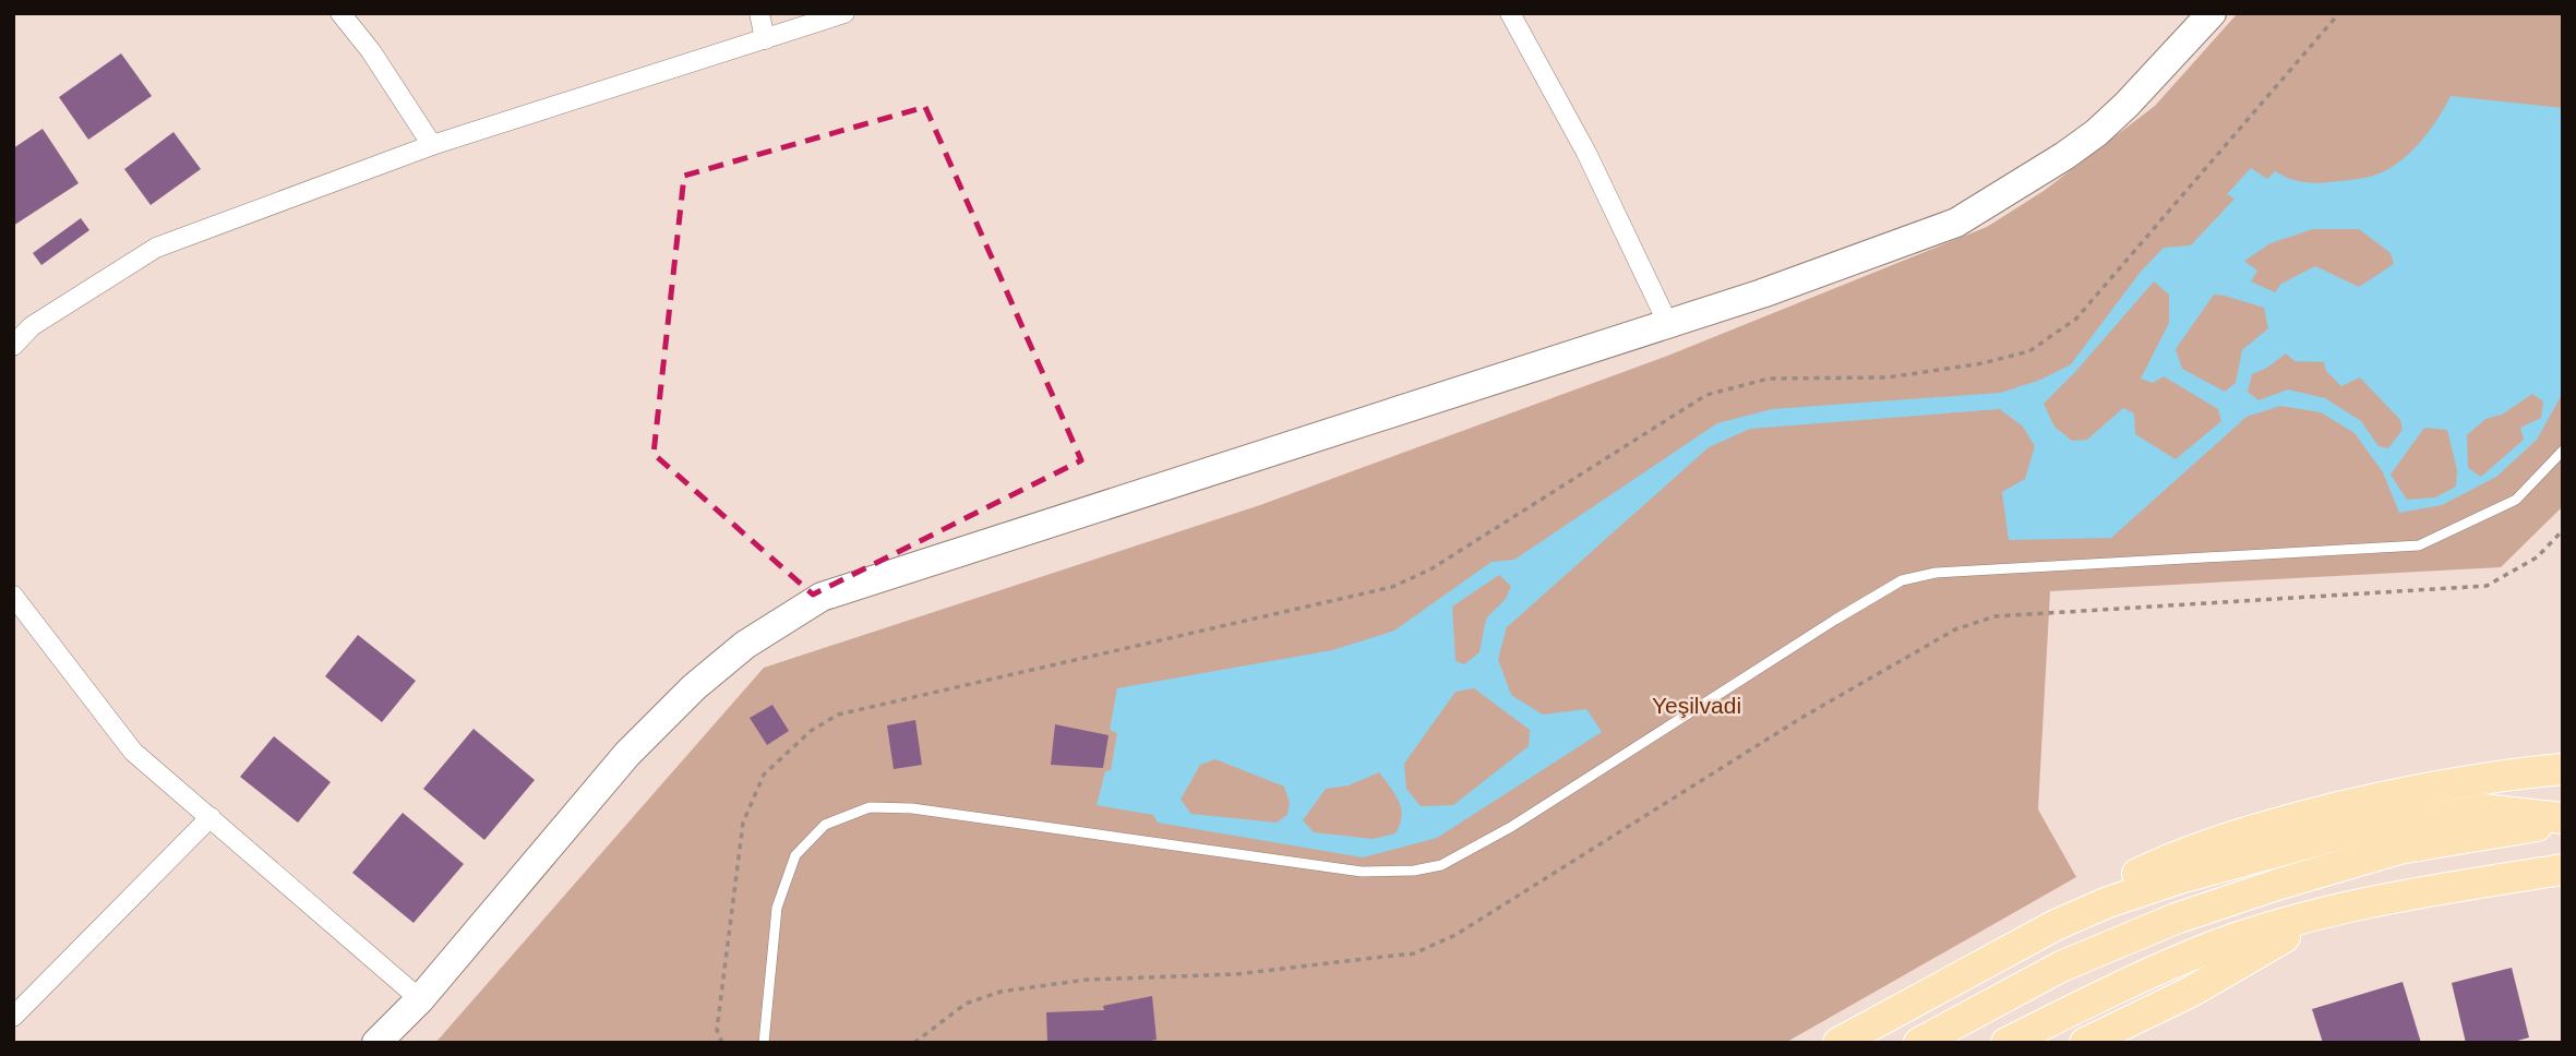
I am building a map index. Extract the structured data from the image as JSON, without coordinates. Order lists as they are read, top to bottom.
{
  "parks": ["Yeşilvadi"]
}
